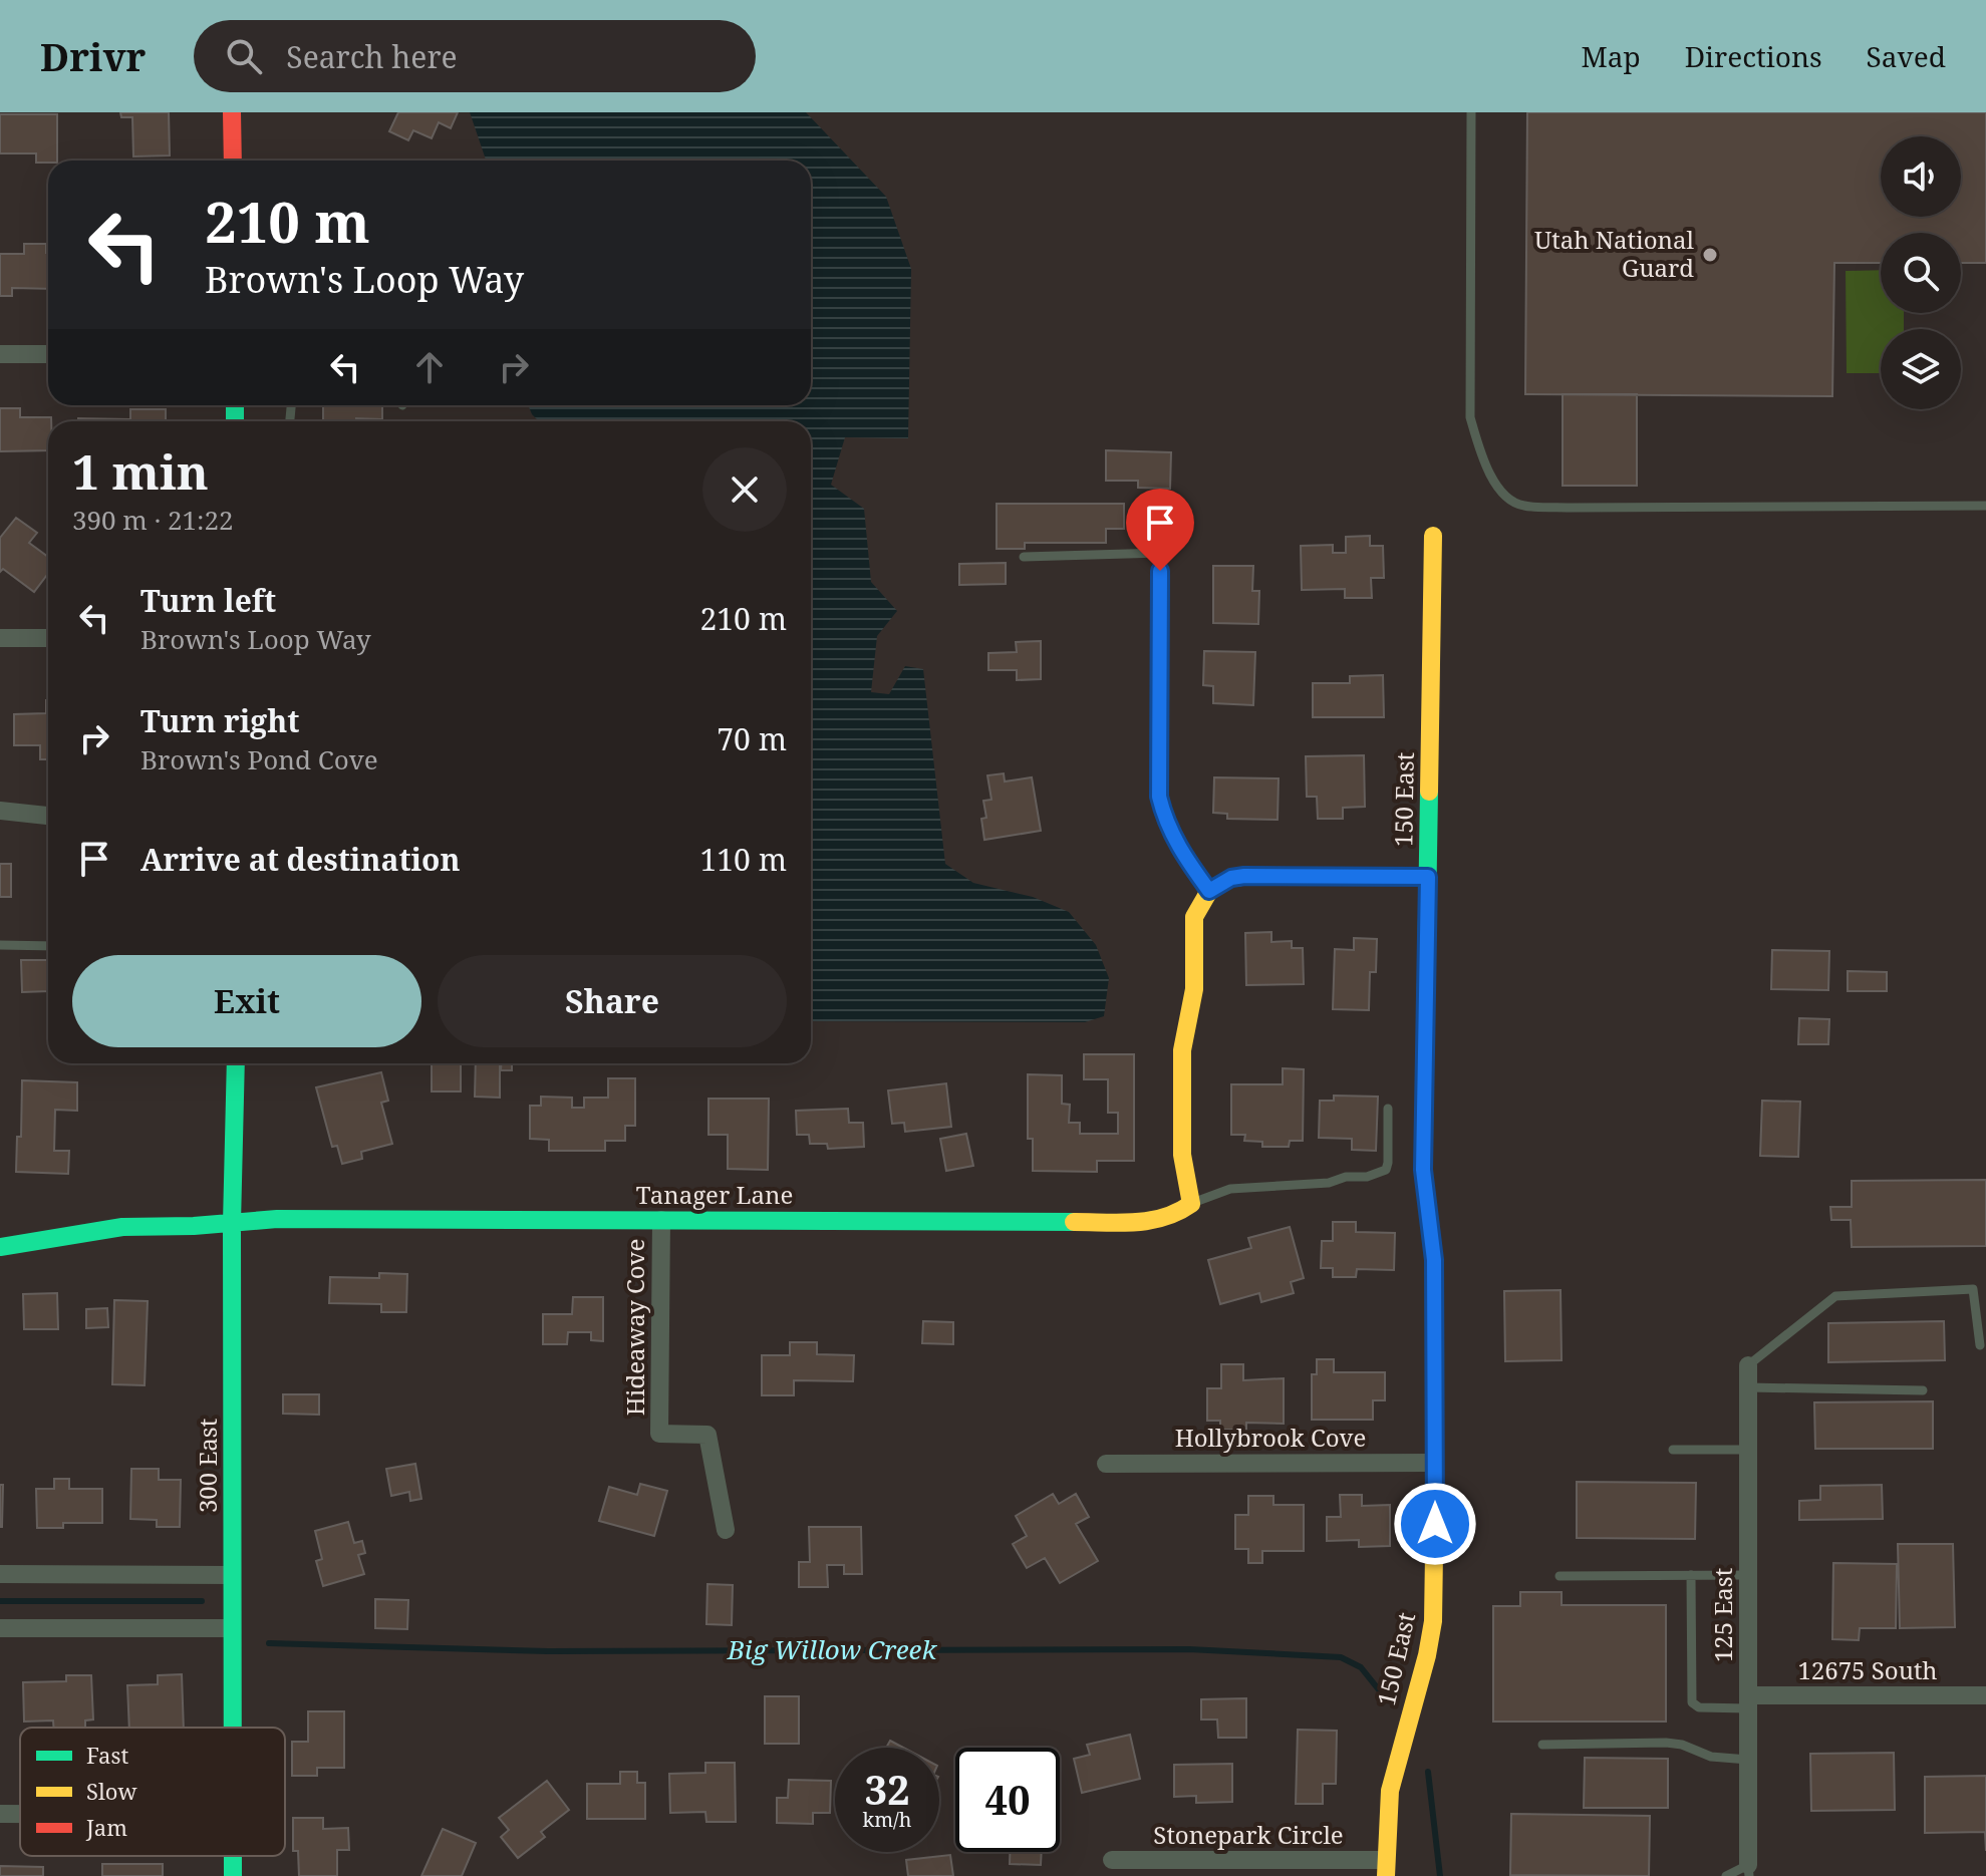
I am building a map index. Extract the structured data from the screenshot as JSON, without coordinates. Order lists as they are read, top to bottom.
{
  "streets": {
    "street": [
      "150 East",
      "Tanager Lane",
      "Hideaway Cove",
      "Hollybrook Cove",
      "300 East",
      "125 East",
      "12675 South",
      "Stonepark Circle"
    ]
  },
  "crossings": [
    ["150 East", "Hollybrook Cove"],
    ["150 East", "Stonepark Circle"],
    ["Tanager Lane", "Hideaway Cove"],
    ["Tanager Lane", "300 East"],
    ["125 East", "12675 South"]
  ],
  "water": ["Big Willow Creek"],
  "places": ["Utah National Guard"],
  "legend": ["Fast", "Slow", "Jam"],
  "page": {
    "header": "Drivr",
    "search": "Search here",
    "nav": ["Map", "Directions", "Saved"],
    "turn": ["210 m", "Brown's Loop Way"],
    "heading": ["1 min", "390 m · 21:22"],
    "list": [
      {
        "name": "Turn left",
        "note": "Brown's Loop Way",
        "value": "210 m"
      },
      {
        "name": "Turn right",
        "note": "Brown's Pond Cove",
        "value": "70 m"
      },
      {
        "name": "Arrive at destination",
        "value": "110 m"
      }
    ],
    "buttons": ["Exit", "Share"],
    "speed": "32 km/h",
    "limit": "40"
  }
}
